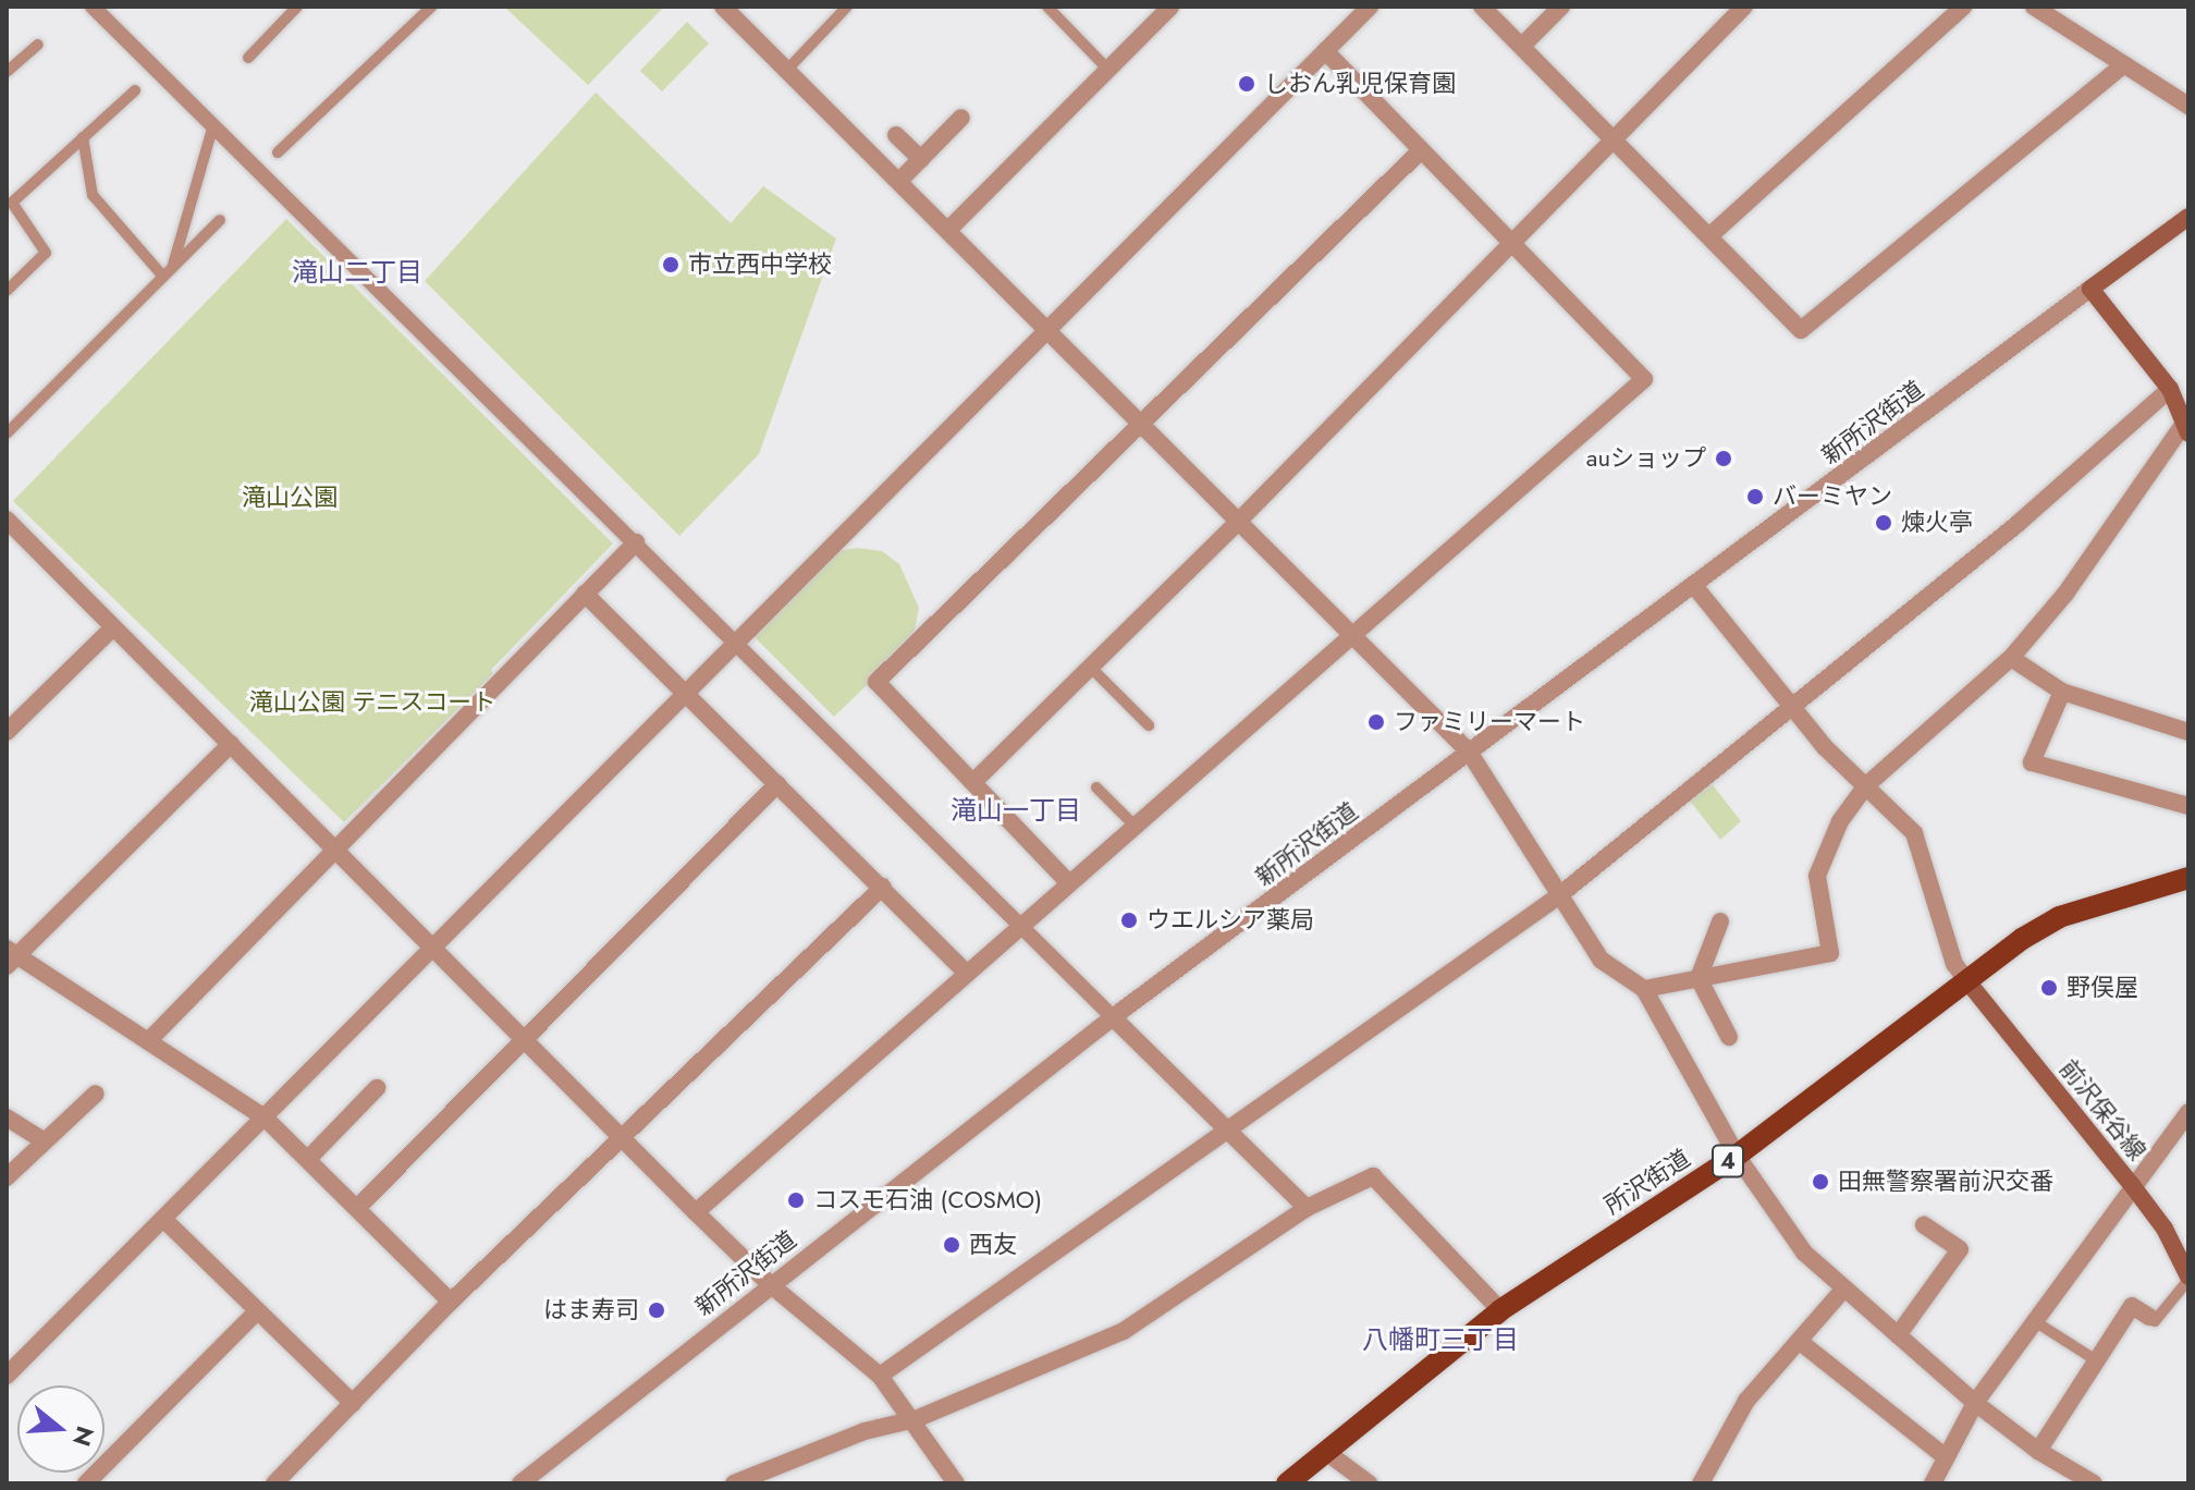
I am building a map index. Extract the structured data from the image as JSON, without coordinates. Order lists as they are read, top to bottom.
{
  "streets": {
    "main road": ["前沢保谷線", "4", "所沢街道"],
    "street": ["新所沢街道"]
  },
  "crossings": [
    ["前沢保谷線", "所沢街道"]
  ],
  "districts": ["滝山二丁目", "滝山一丁目", "八幡町三丁目"],
  "parks": ["滝山公園", "滝山公園 テニスコート"],
  "places": [
    "しおん乳児保育園",
    "市立西中学校",
    "auショップ",
    "バーミヤン",
    "煉火亭",
    "ファミリーマート",
    "ウエルシア薬局",
    "野俣屋",
    "田無警察署前沢交番",
    "コスモ石油 (COSMO)",
    "西友",
    "はま寿司"
  ],
  "north": "right"
}
